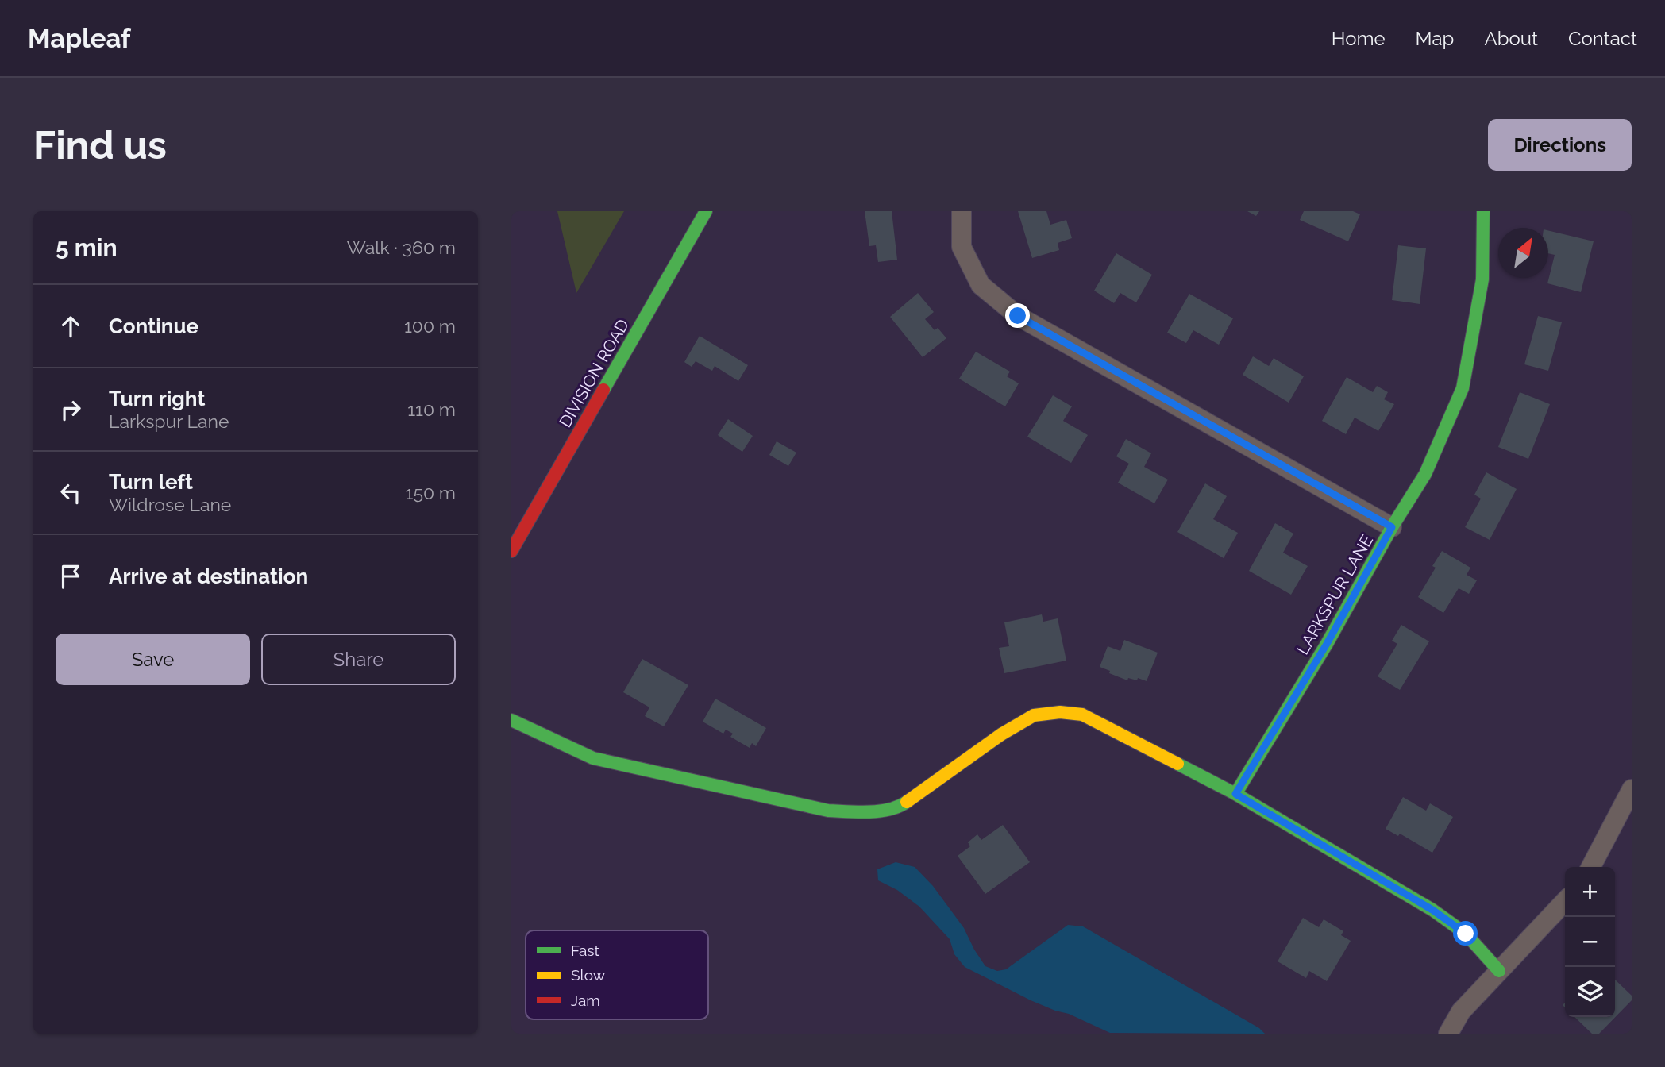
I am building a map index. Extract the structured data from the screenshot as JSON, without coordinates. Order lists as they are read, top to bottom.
{
  "streets": {
    "street": ["DIVISION ROAD", "LARKSPUR LANE"]
  },
  "legend": ["Fast", "Slow", "Jam"],
  "north": "top right",
  "page": {
    "header": "Mapleaf",
    "nav": [
      "Home",
      "Map",
      "About",
      "Contact"
    ],
    "buttons": [
      "Directions",
      ["Save", "Share"]
    ],
    "title": "Find us",
    "heading": ["5 min", "Walk · 360 m"],
    "list": [
      ["Continue", "100 m"],
      ["Turn right", "Larkspur Lane", "110 m"],
      ["Turn left", "Wildrose Lane", "150 m"],
      "Arrive at destination"
    ],
    "map_buttons": ["+", "−"]
  }
}
